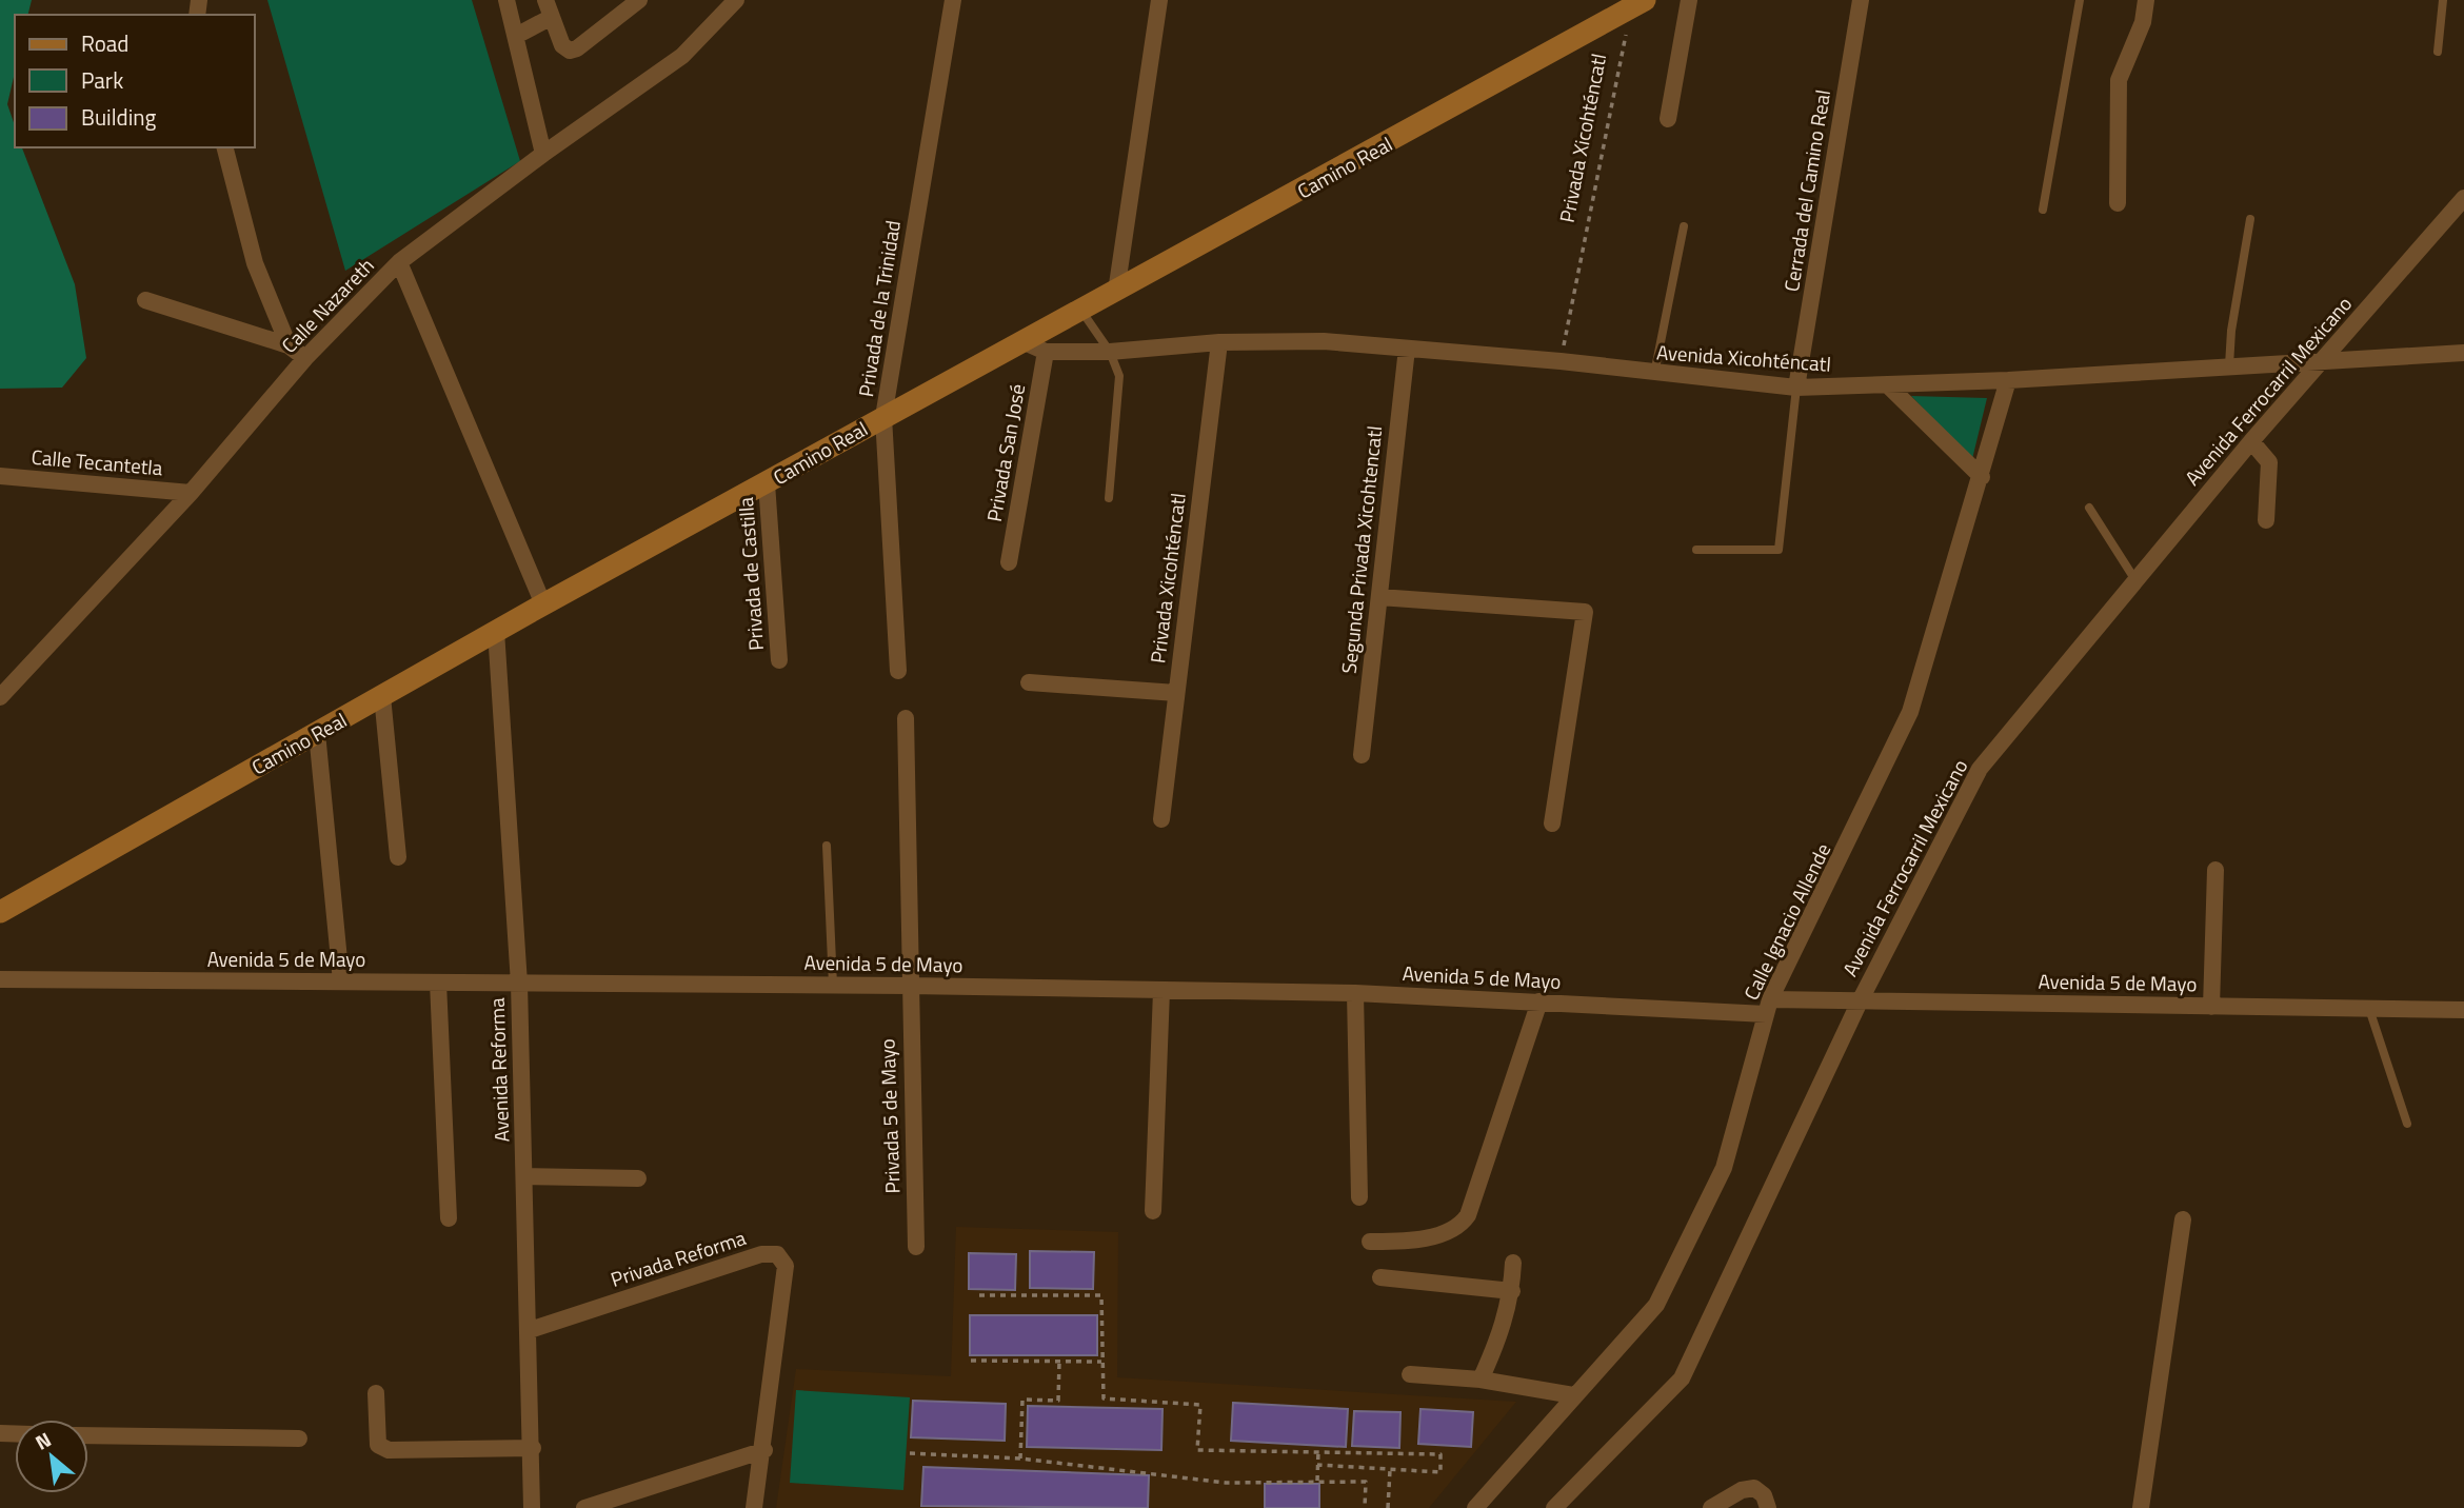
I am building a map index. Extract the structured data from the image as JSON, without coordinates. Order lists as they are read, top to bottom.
{
  "streets": {
    "main road": ["Camino Real"],
    "street": [
      "Privada Xicohténcatl",
      "Cerrada del Camino Real",
      "Calle Nazareth",
      "Privada de la Trinidad",
      "Avenida Xicohténcatl",
      "Avenida Ferrocarril Mexicano",
      "Privada San José",
      "Calle Tecantetla",
      "Segunda Privada Xicohtencatl",
      "Privada de Castilla",
      "Calle Ignacio Allende",
      "Avenida 5 de Mayo",
      "Avenida Reforma",
      "Privada 5 de Mayo",
      "Privada Reforma"
    ]
  },
  "crossings": [
    ["Privada Xicohténcatl", "Camino Real"],
    ["Privada Xicohténcatl", "Avenida Xicohténcatl"],
    ["Camino Real", "Privada de la Trinidad"],
    ["Camino Real", "Avenida Xicohténcatl"],
    ["Camino Real", "Privada San José"],
    ["Camino Real", "Privada de Castilla"],
    ["Camino Real", "Avenida Reforma"],
    ["Cerrada del Camino Real", "Avenida Xicohténcatl"],
    ["Calle Nazareth", "Calle Tecantetla"],
    ["Avenida Xicohténcatl", "Avenida Ferrocarril Mexicano"],
    ["Avenida Xicohténcatl", "Privada San José"],
    ["Avenida Xicohténcatl", "Segunda Privada Xicohtencatl"],
    ["Avenida Xicohténcatl", "Calle Ignacio Allende"],
    ["Avenida Ferrocarril Mexicano", "Avenida 5 de Mayo"],
    ["Calle Ignacio Allende", "Avenida 5 de Mayo"],
    ["Avenida 5 de Mayo", "Avenida Reforma"],
    ["Avenida 5 de Mayo", "Privada 5 de Mayo"],
    ["Avenida Reforma", "Privada Reforma"]
  ],
  "legend": ["Road", "Park", "Building"],
  "north": "top left"
}
